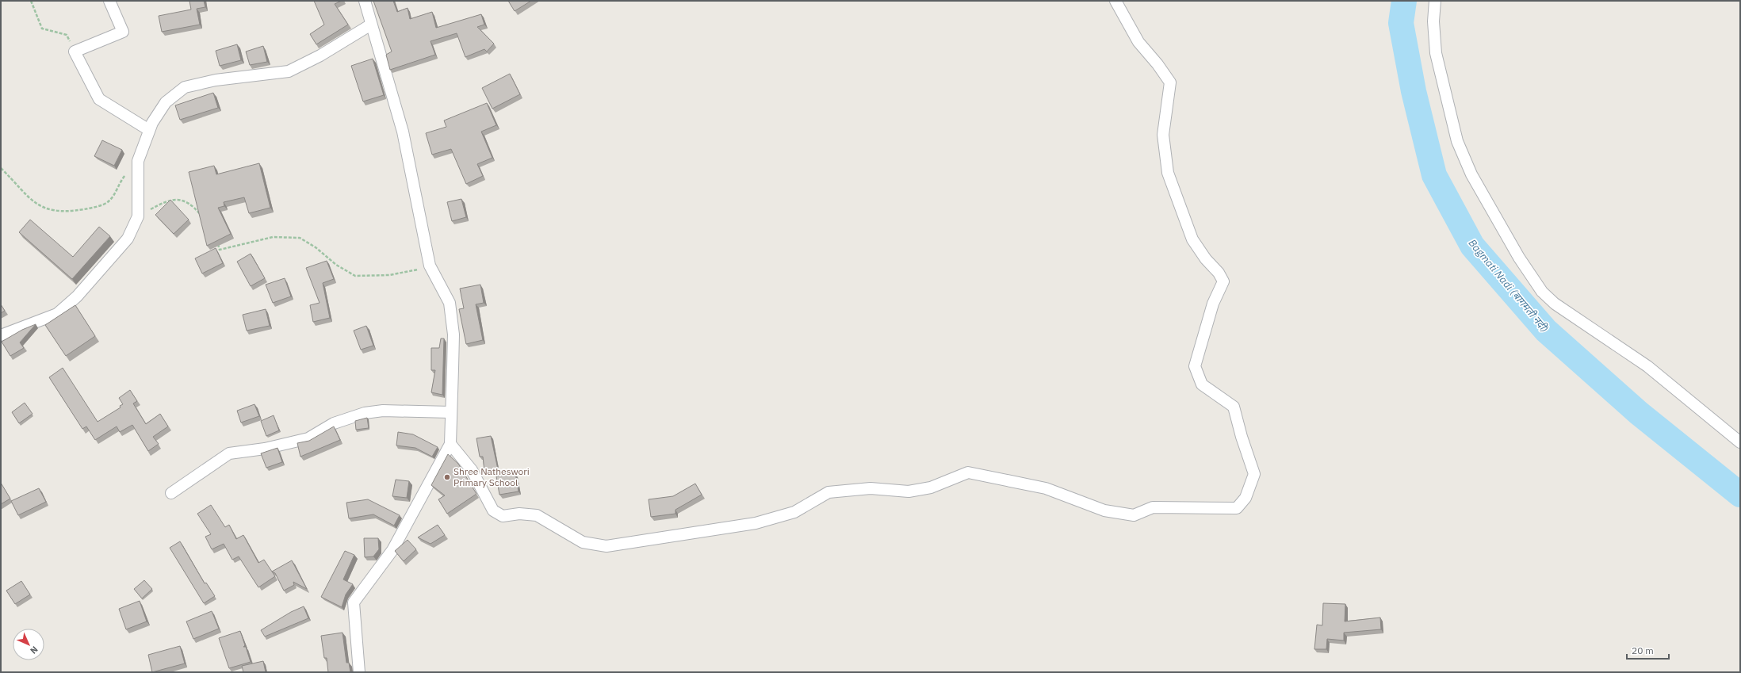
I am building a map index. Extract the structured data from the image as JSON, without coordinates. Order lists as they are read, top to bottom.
{
  "water": ["Bagmati Nadi (बागमती नदी)"],
  "places": ["Shree Natheswori Primary School"],
  "scale_bar": "20 m",
  "north": "bottom right"
}
